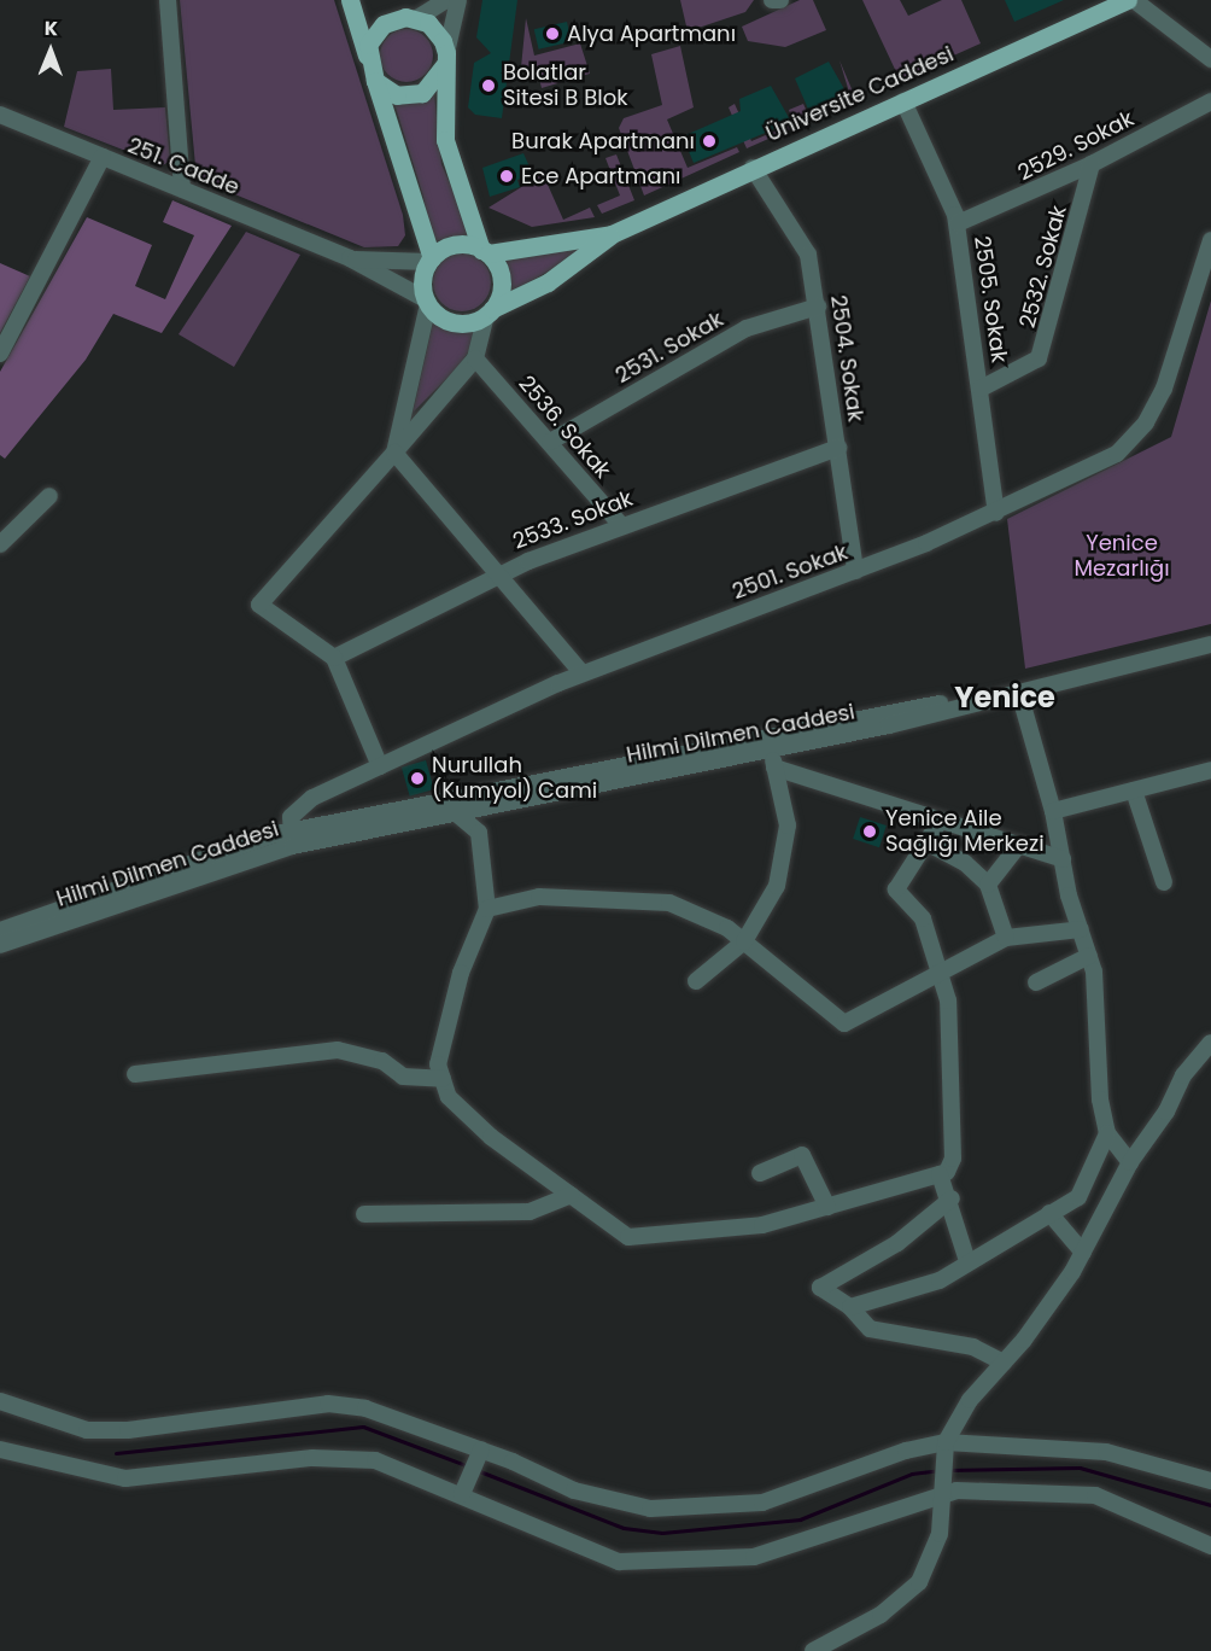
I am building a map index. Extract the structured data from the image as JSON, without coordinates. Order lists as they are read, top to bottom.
{
  "streets": {
    "main road": ["Üniversite Caddesi"],
    "street": [
      "2529. Sokak",
      "251. Cadde",
      "2532. Sokak",
      "2505. Sokak",
      "2531. Sokak",
      "2504. Sokak",
      "2536. Sokak",
      "2533. Sokak",
      "2501. Sokak",
      "Hilmi Dilmen Caddesi"
    ]
  },
  "crossings": [
    ["Üniversite Caddesi", "251. Cadde"],
    ["Üniversite Caddesi", "2505. Sokak"],
    ["Üniversite Caddesi", "2504. Sokak"],
    ["2529. Sokak", "2532. Sokak"],
    ["2529. Sokak", "2505. Sokak"],
    ["2532. Sokak", "2505. Sokak"],
    ["2505. Sokak", "2501. Sokak"],
    ["2531. Sokak", "2504. Sokak"],
    ["2531. Sokak", "2536. Sokak"],
    ["2504. Sokak", "2533. Sokak"],
    ["2504. Sokak", "2501. Sokak"],
    ["2536. Sokak", "2533. Sokak"],
    ["2501. Sokak", "Hilmi Dilmen Caddesi"]
  ],
  "districts": ["Yenice"],
  "parks": ["Yenice Mezarlığı"],
  "places": [
    "Alya Apartmanı",
    "Bolatlar Sitesi B Blok",
    "Burak Apartmanı",
    "Ece Apartmanı",
    "Nurullah (Kumyol) Cami",
    "Yenice Aile Sağlığı Merkezi"
  ],
  "north": "top"
}
